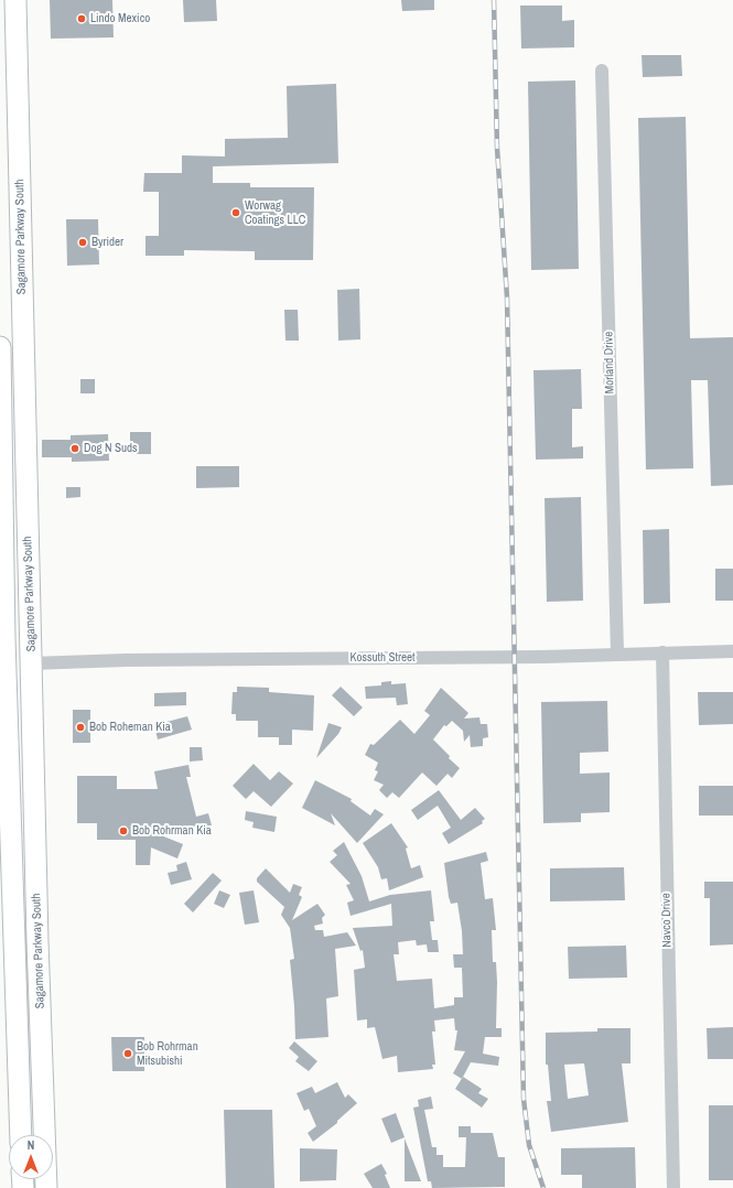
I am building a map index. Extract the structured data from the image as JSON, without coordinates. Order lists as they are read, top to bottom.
{
  "streets": {
    "main road": ["Sagamore Parkway South"],
    "street": ["Morland Drive", "Kossuth Street", "Navco Drive"]
  },
  "crossings": [
    ["Sagamore Parkway South", "Kossuth Street"],
    ["Morland Drive", "Kossuth Street"],
    ["Kossuth Street", "Navco Drive"]
  ],
  "places": [
    "Lindo Mexico",
    "Worwag Coatings LLC",
    "Byrider",
    "Dog N Suds",
    "Bob Roheman Kia",
    "Bob Rohrman Kia",
    "Bob Rohrman Mitsubishi"
  ],
  "north": "top"
}
